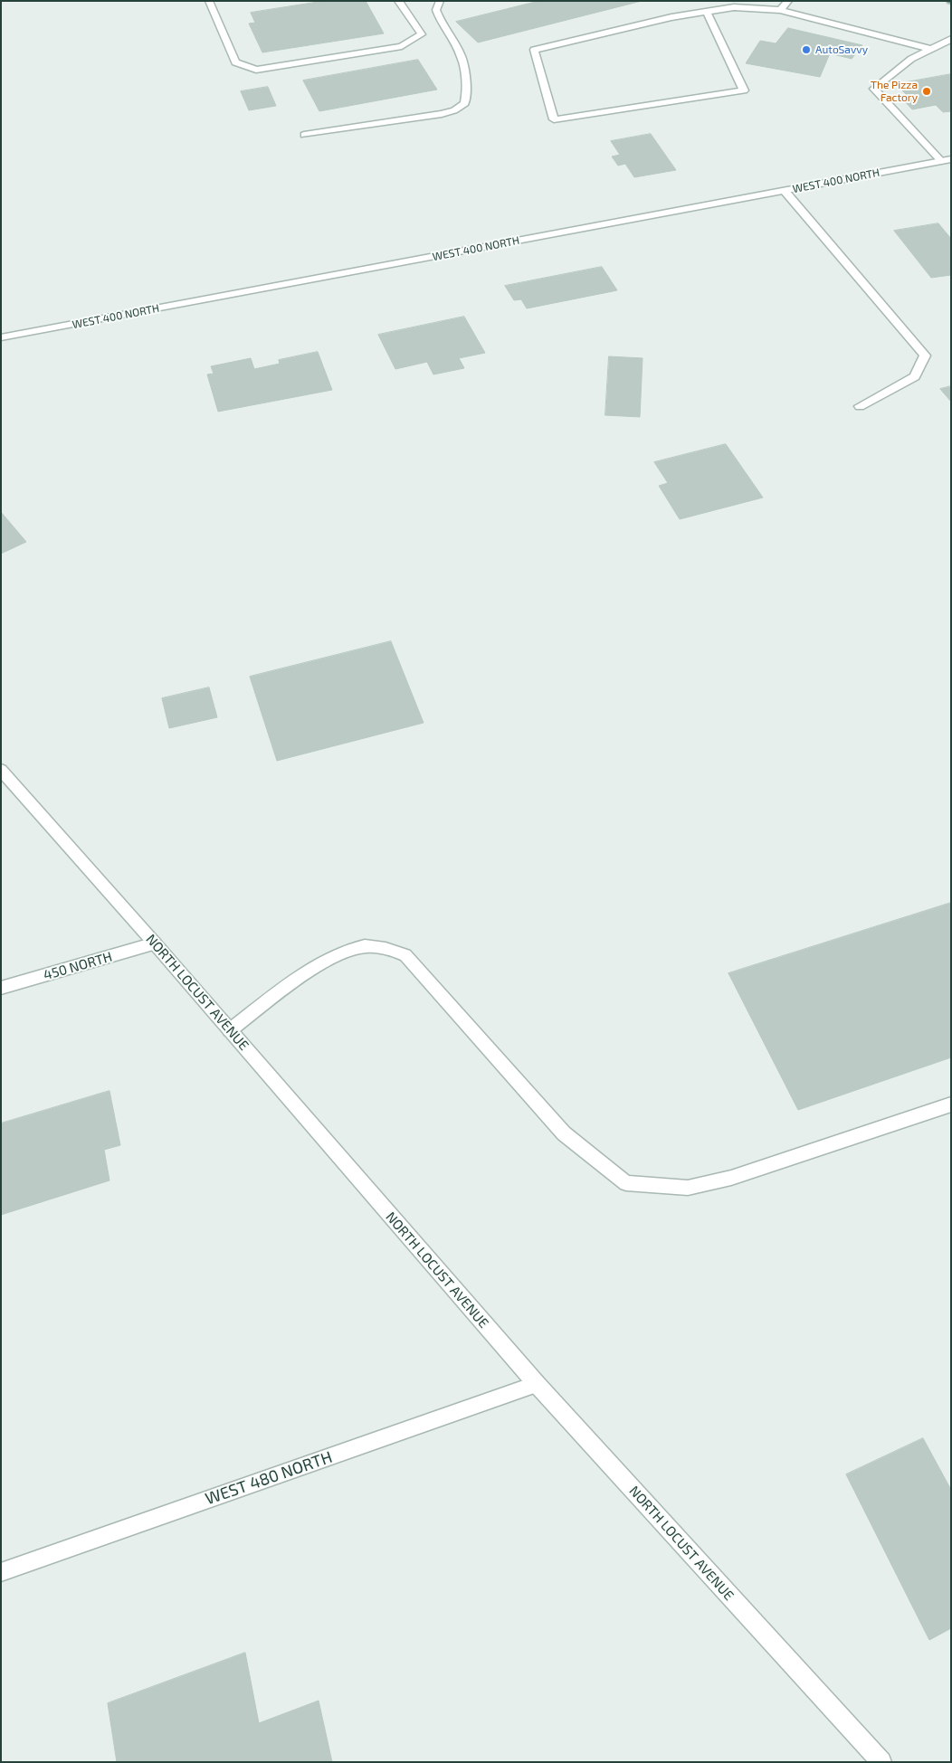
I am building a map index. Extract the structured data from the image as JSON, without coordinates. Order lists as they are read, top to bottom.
{
  "streets": {
    "street": [
      "WEST 400 NORTH",
      "450 NORTH",
      "NORTH LOCUST AVENUE",
      "WEST 480 NORTH"
    ]
  },
  "crossings": [
    ["450 NORTH", "NORTH LOCUST AVENUE"],
    ["NORTH LOCUST AVENUE", "WEST 480 NORTH"]
  ],
  "places": ["AutoSavvy", "The Pizza Factory"]
}
